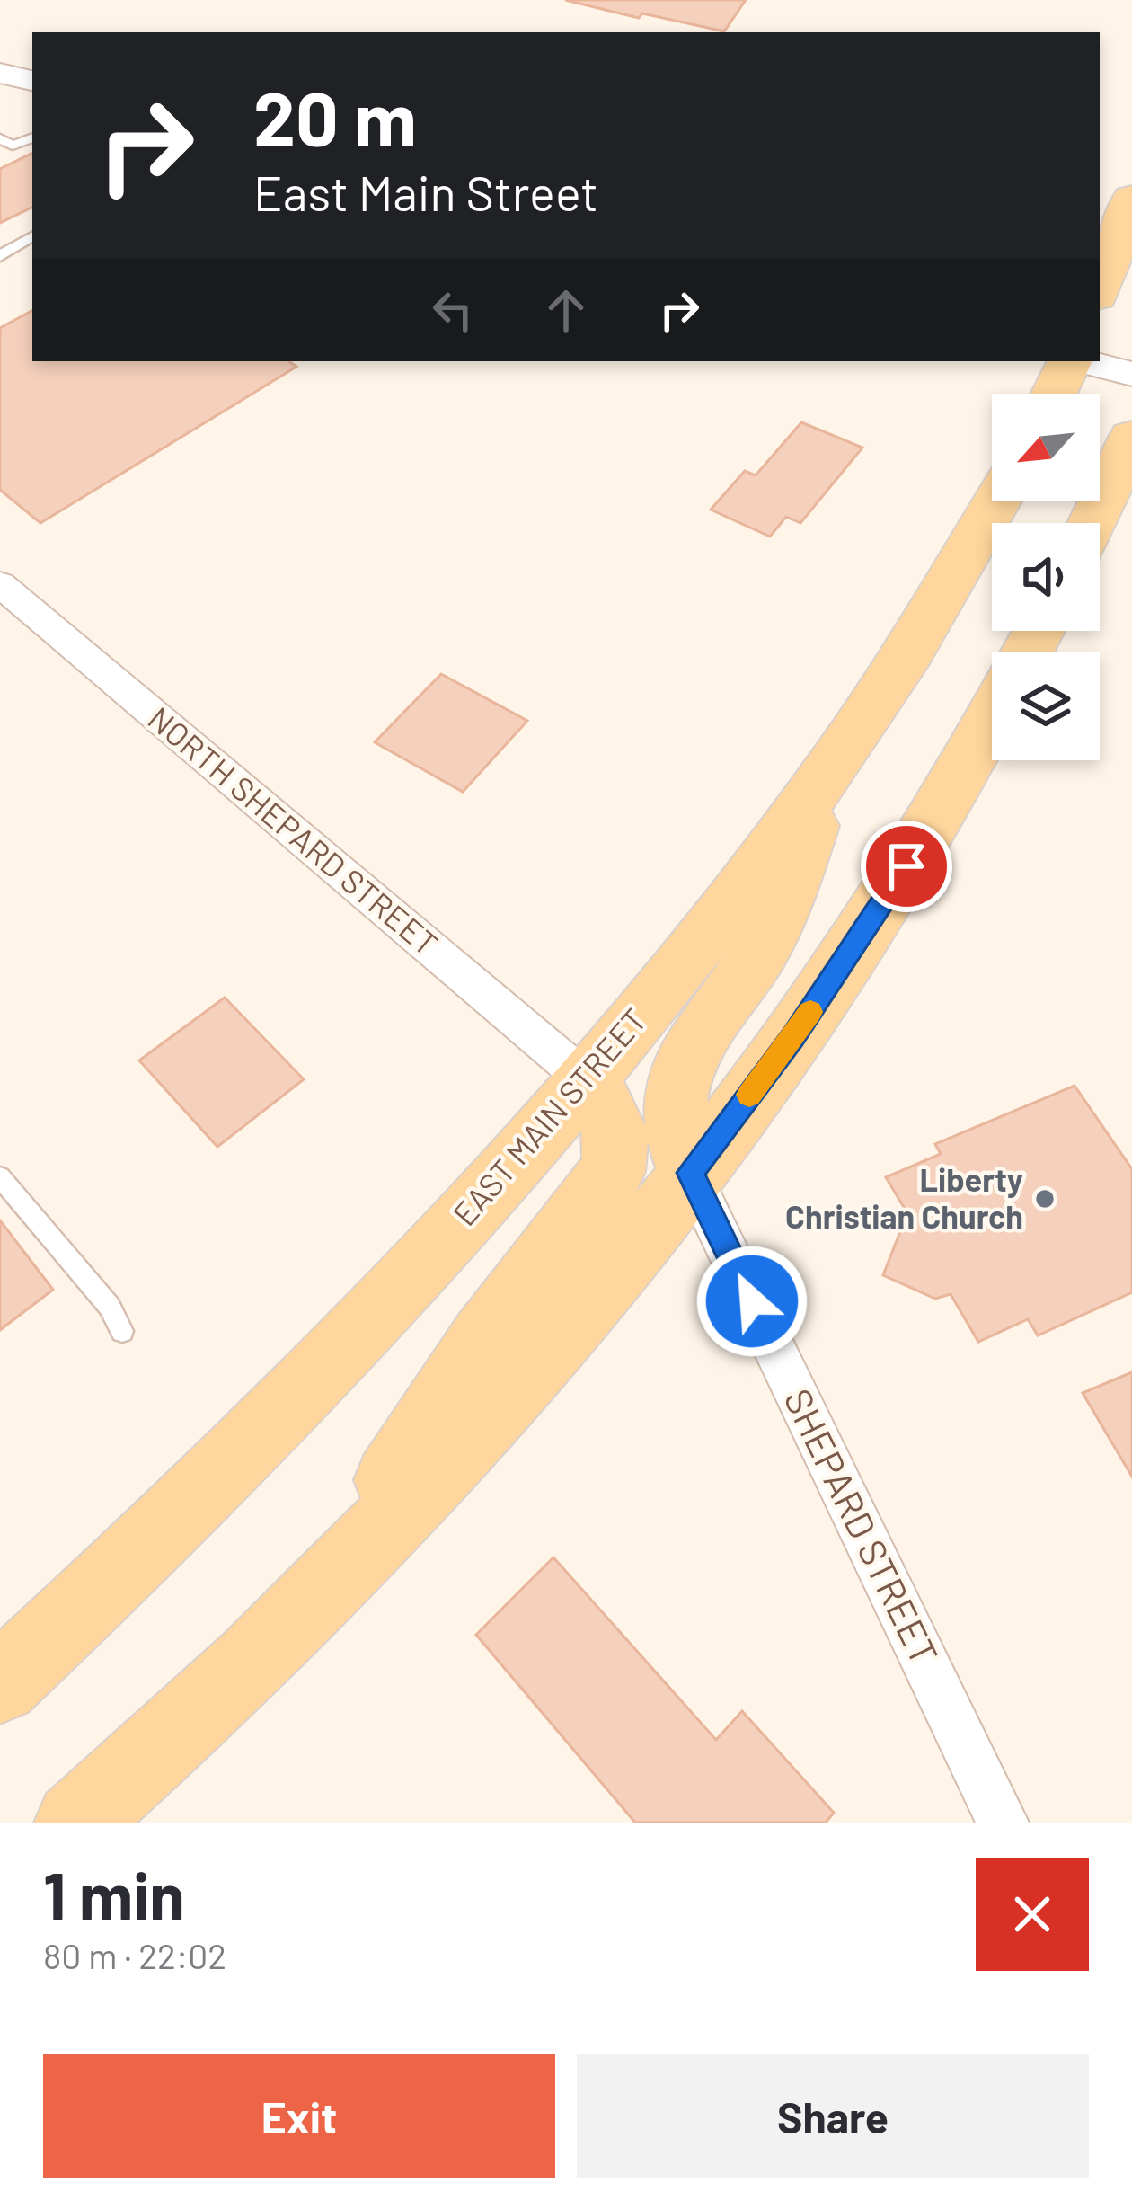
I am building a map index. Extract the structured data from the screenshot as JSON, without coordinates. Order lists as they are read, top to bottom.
{
  "streets": {
    "main road": ["EAST MAIN STREET"],
    "street": ["NORTH SHEPARD STREET", "SHEPARD STREET"]
  },
  "crossings": [
    ["NORTH SHEPARD STREET", "EAST MAIN STREET"]
  ],
  "places": ["Liberty Christian Church"],
  "north": "bottom left",
  "page": {
    "turn": ["20 m", "East Main Street"],
    "heading": ["1 min", "80 m · 22:02"],
    "buttons": ["Exit", "Share"]
  }
}
